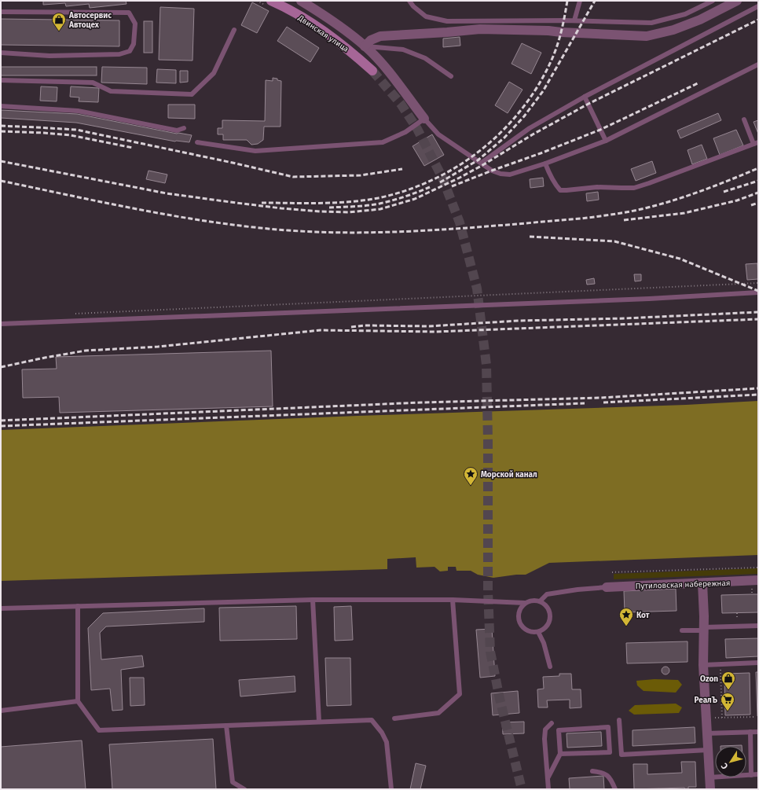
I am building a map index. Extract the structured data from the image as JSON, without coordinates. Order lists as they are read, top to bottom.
{
  "streets": {
    "street": ["Двинская улица", "Путиловская набережная"]
  },
  "places": {
    "shop": ["Автосервис Автоцех", "Ozon"],
    "place": ["Морской канал", "Кот"],
    "supermarket": ["РеалЪ"]
  },
  "north": "bottom left"
}
